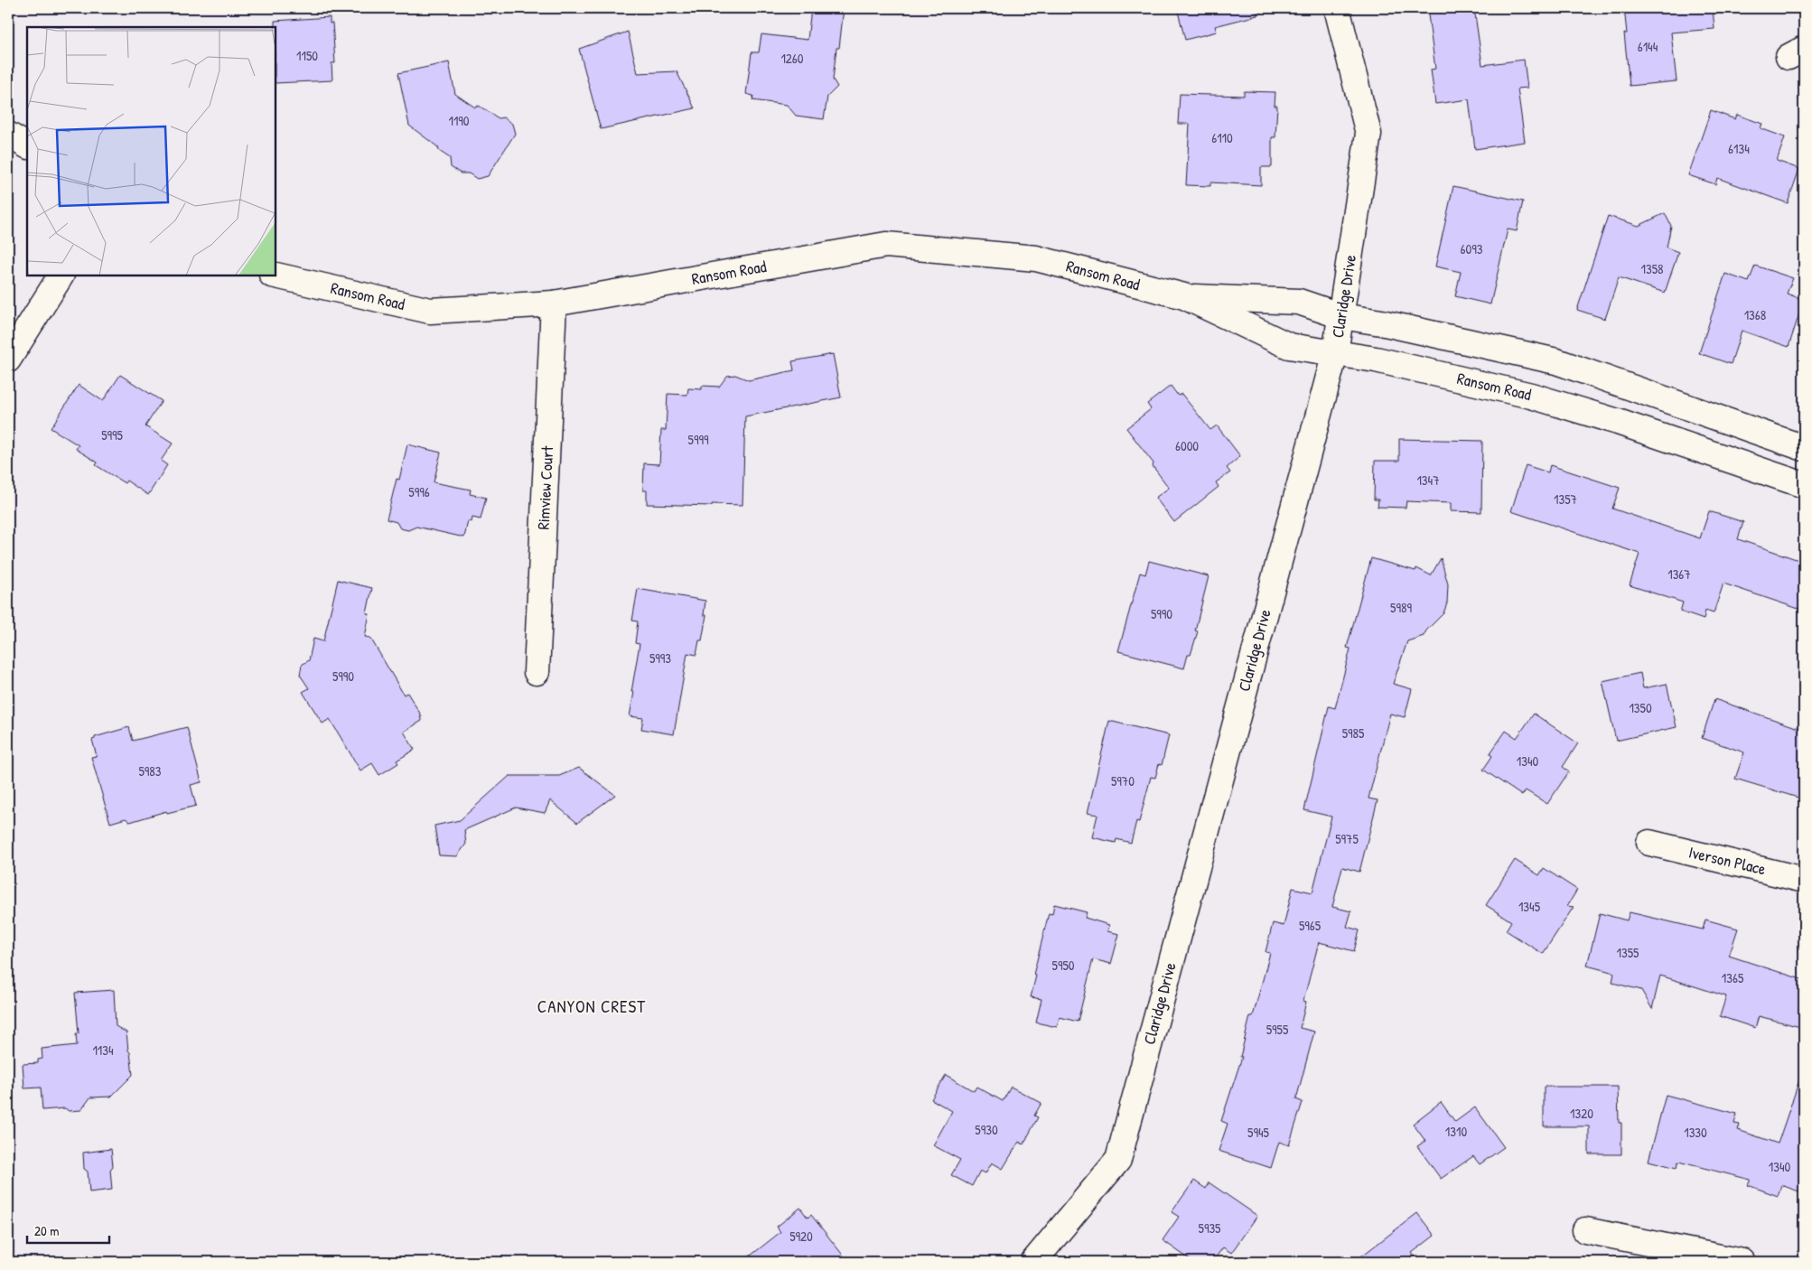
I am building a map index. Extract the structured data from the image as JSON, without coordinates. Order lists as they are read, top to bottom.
{
  "streets": {
    "street": [
      "Ransom Road",
      "Claridge Drive",
      "Rimview Court",
      "Iverson Place"
    ]
  },
  "crossings": [
    ["Ransom Road", "Claridge Drive"],
    ["Ransom Road", "Rimview Court"]
  ],
  "districts": ["CANYON CREST"],
  "house_numbers": [
    "6144",
    "1150",
    "1260",
    "1190",
    "6110",
    "6134",
    "6093",
    "1358",
    "1368",
    "5995",
    "5999",
    "6000",
    "1347",
    "5996",
    "1357",
    "1367",
    "5989",
    "5990",
    "5993",
    "5990",
    "1350",
    "5985",
    "1340",
    "5983",
    "5970",
    "5975",
    "1345",
    "5965",
    "1355",
    "5950",
    "1365",
    "5955",
    "1134",
    "1320",
    "5930",
    "1310",
    "5945",
    "1330",
    "1340",
    "5935",
    "5920"
  ],
  "scale_bar": "20 m"
}
